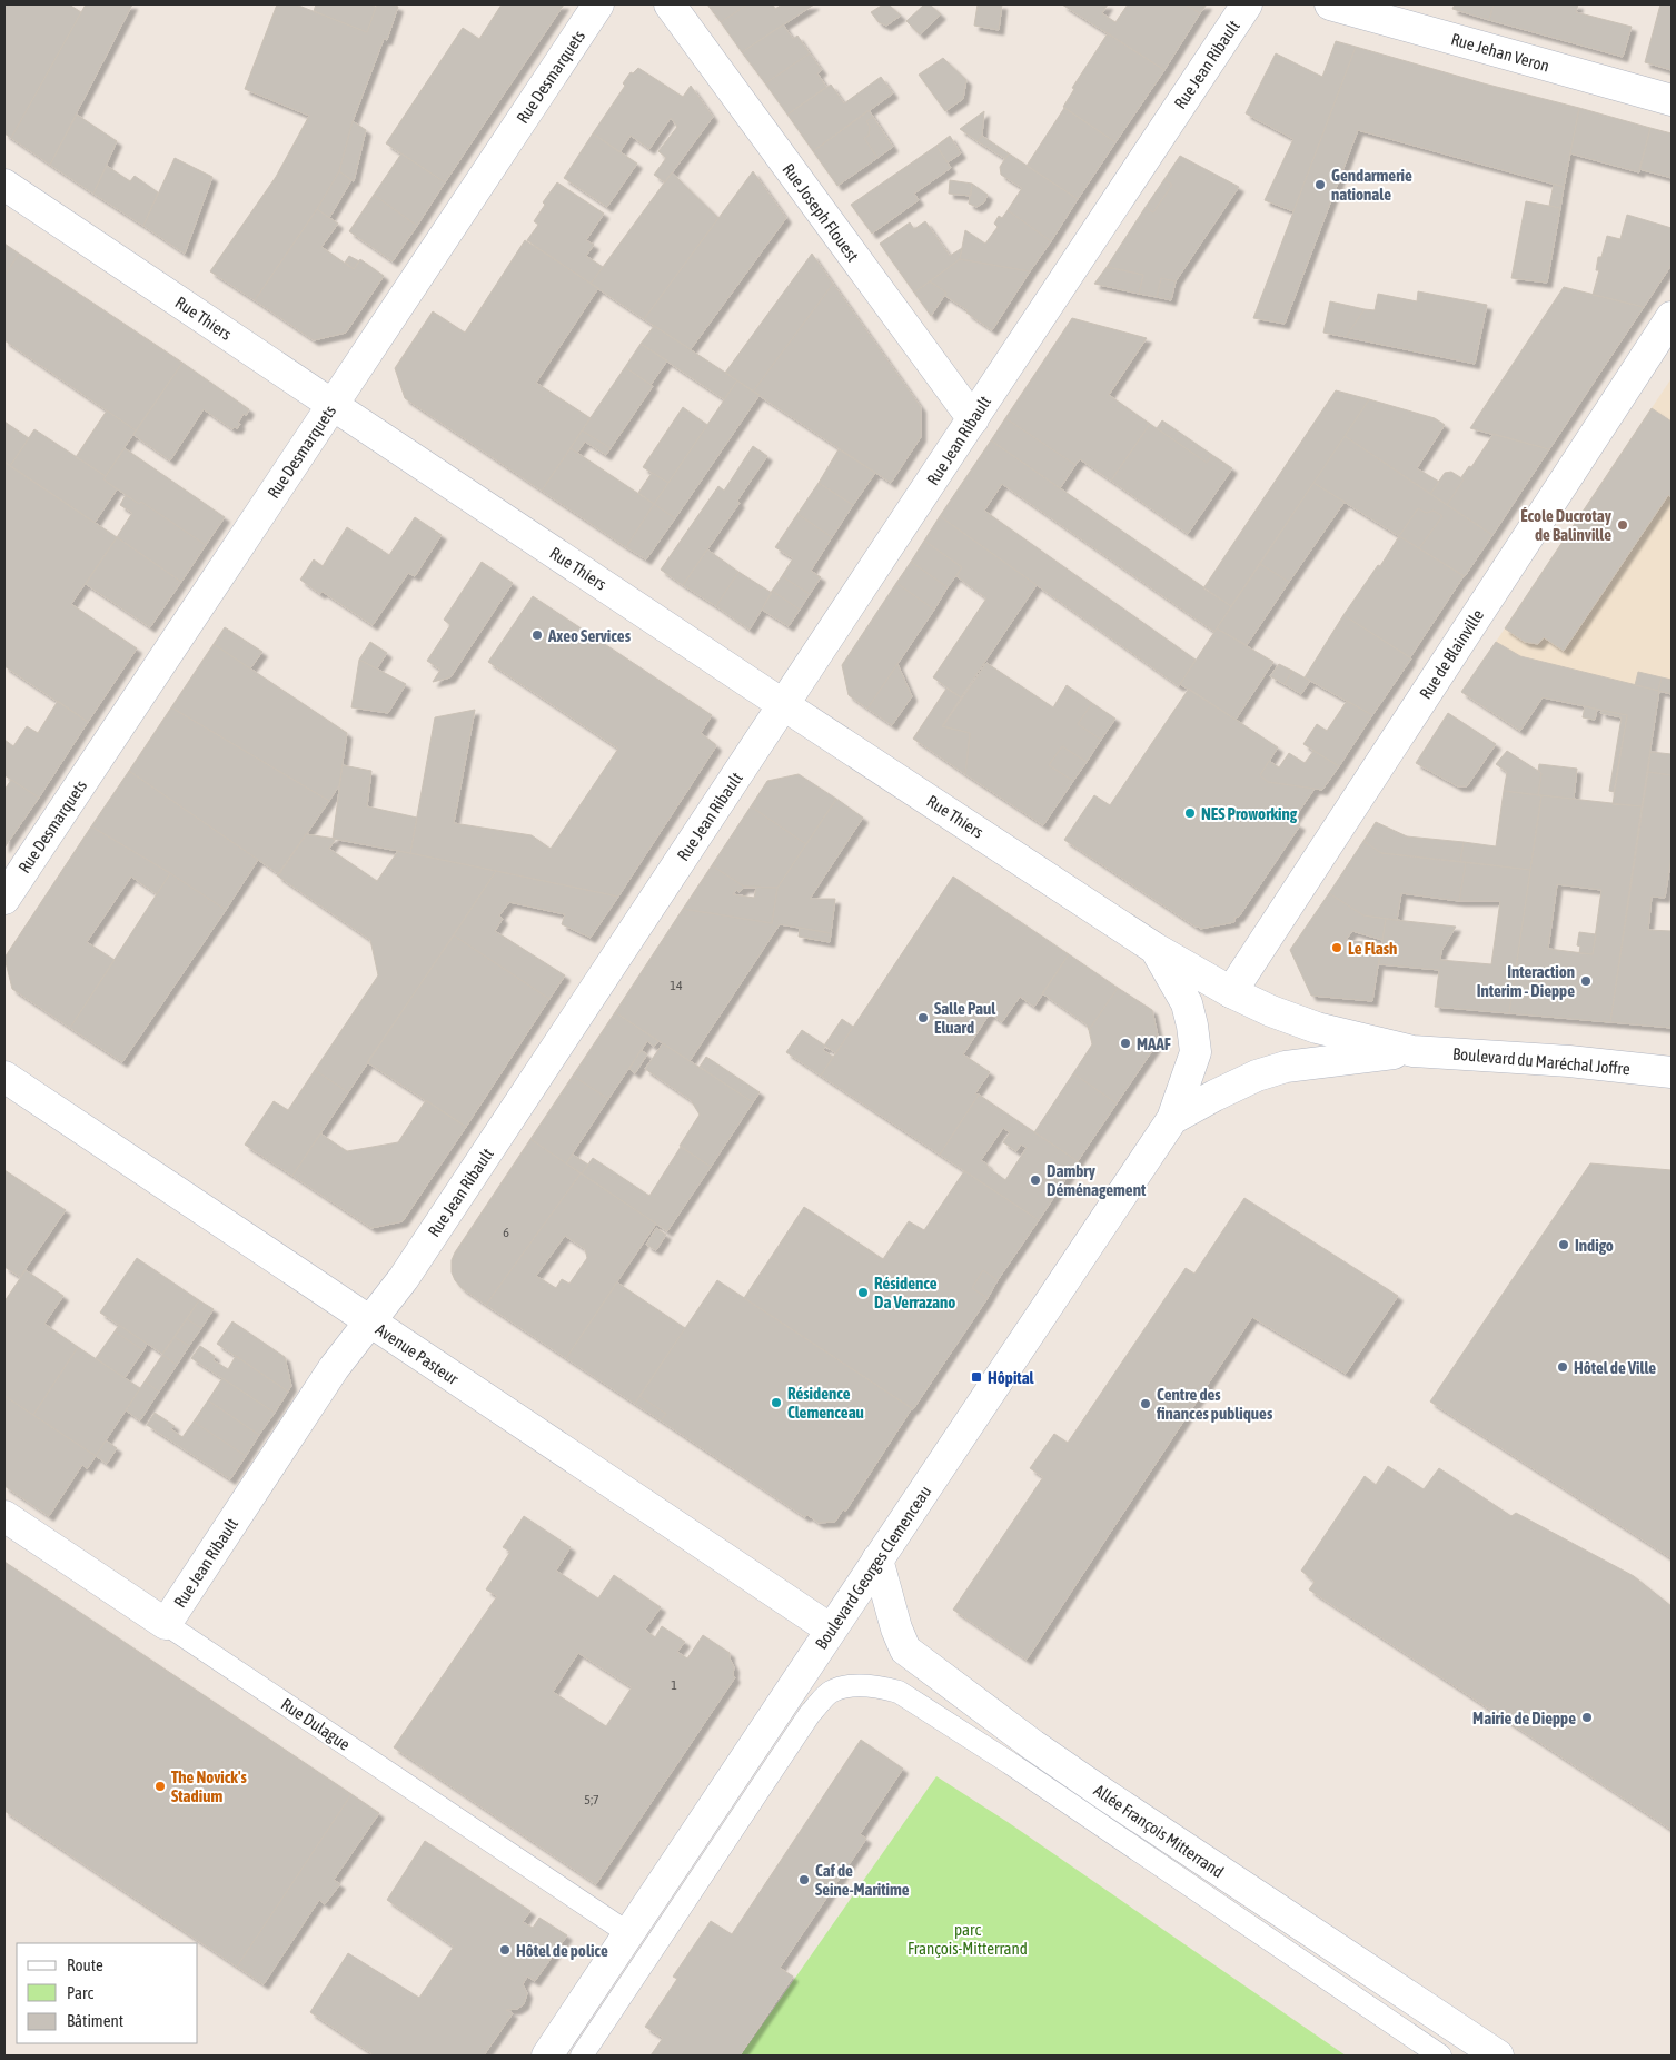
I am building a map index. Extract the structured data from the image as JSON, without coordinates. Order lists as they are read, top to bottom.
{
  "streets": {
    "street": [
      "Rue Jehan Veron",
      "Rue Jean Ribault",
      "Rue Desmarquets",
      "Rue Joseph Flouest",
      "Rue Thiers",
      "Rue de Blainville",
      "Boulevard du Maréchal Joffre",
      "Avenue Pasteur",
      "Boulevard Georges Clemenceau",
      "Rue Dulague",
      "Allée François Mitterrand"
    ]
  },
  "crossings": [
    ["Rue Jean Ribault", "Rue Joseph Flouest"],
    ["Rue Jean Ribault", "Rue Thiers"],
    ["Rue Jean Ribault", "Avenue Pasteur"],
    ["Rue Jean Ribault", "Rue Dulague"],
    ["Rue Desmarquets", "Rue Thiers"],
    ["Rue Thiers", "Rue de Blainville"],
    ["Rue Thiers", "Boulevard du Maréchal Joffre"],
    ["Rue Thiers", "Boulevard Georges Clemenceau"],
    ["Rue de Blainville", "Boulevard du Maréchal Joffre"],
    ["Boulevard du Maréchal Joffre", "Boulevard Georges Clemenceau"],
    ["Avenue Pasteur", "Boulevard Georges Clemenceau"],
    ["Boulevard Georges Clemenceau", "Rue Dulague"],
    ["Boulevard Georges Clemenceau", "Allée François Mitterrand"]
  ],
  "parks": ["parc François-Mitterrand"],
  "places": {
    "other": [
      "Gendarmerie nationale",
      "École Ducrotay de Balinville",
      "Axeo Services",
      "NES Proworking",
      "Le Flash",
      "Interaction Interim - Dieppe",
      "Salle Paul Eluard",
      "MAAF",
      "Dambry Déménagement",
      "Indigo",
      "Résidence Da Verrazano",
      "Hôtel de Ville",
      "Résidence Clemenceau",
      "Centre des finances publiques",
      "Mairie de Dieppe",
      "The Novick's Stadium",
      "Caf de Seine-Maritime",
      "Hôtel de police"
    ],
    "transit": ["Hôpital"]
  },
  "house_numbers": [
    "14",
    "6",
    "1",
    "5;7"
  ],
  "legend": ["Route", "Parc", "Bâtiment"]
}
